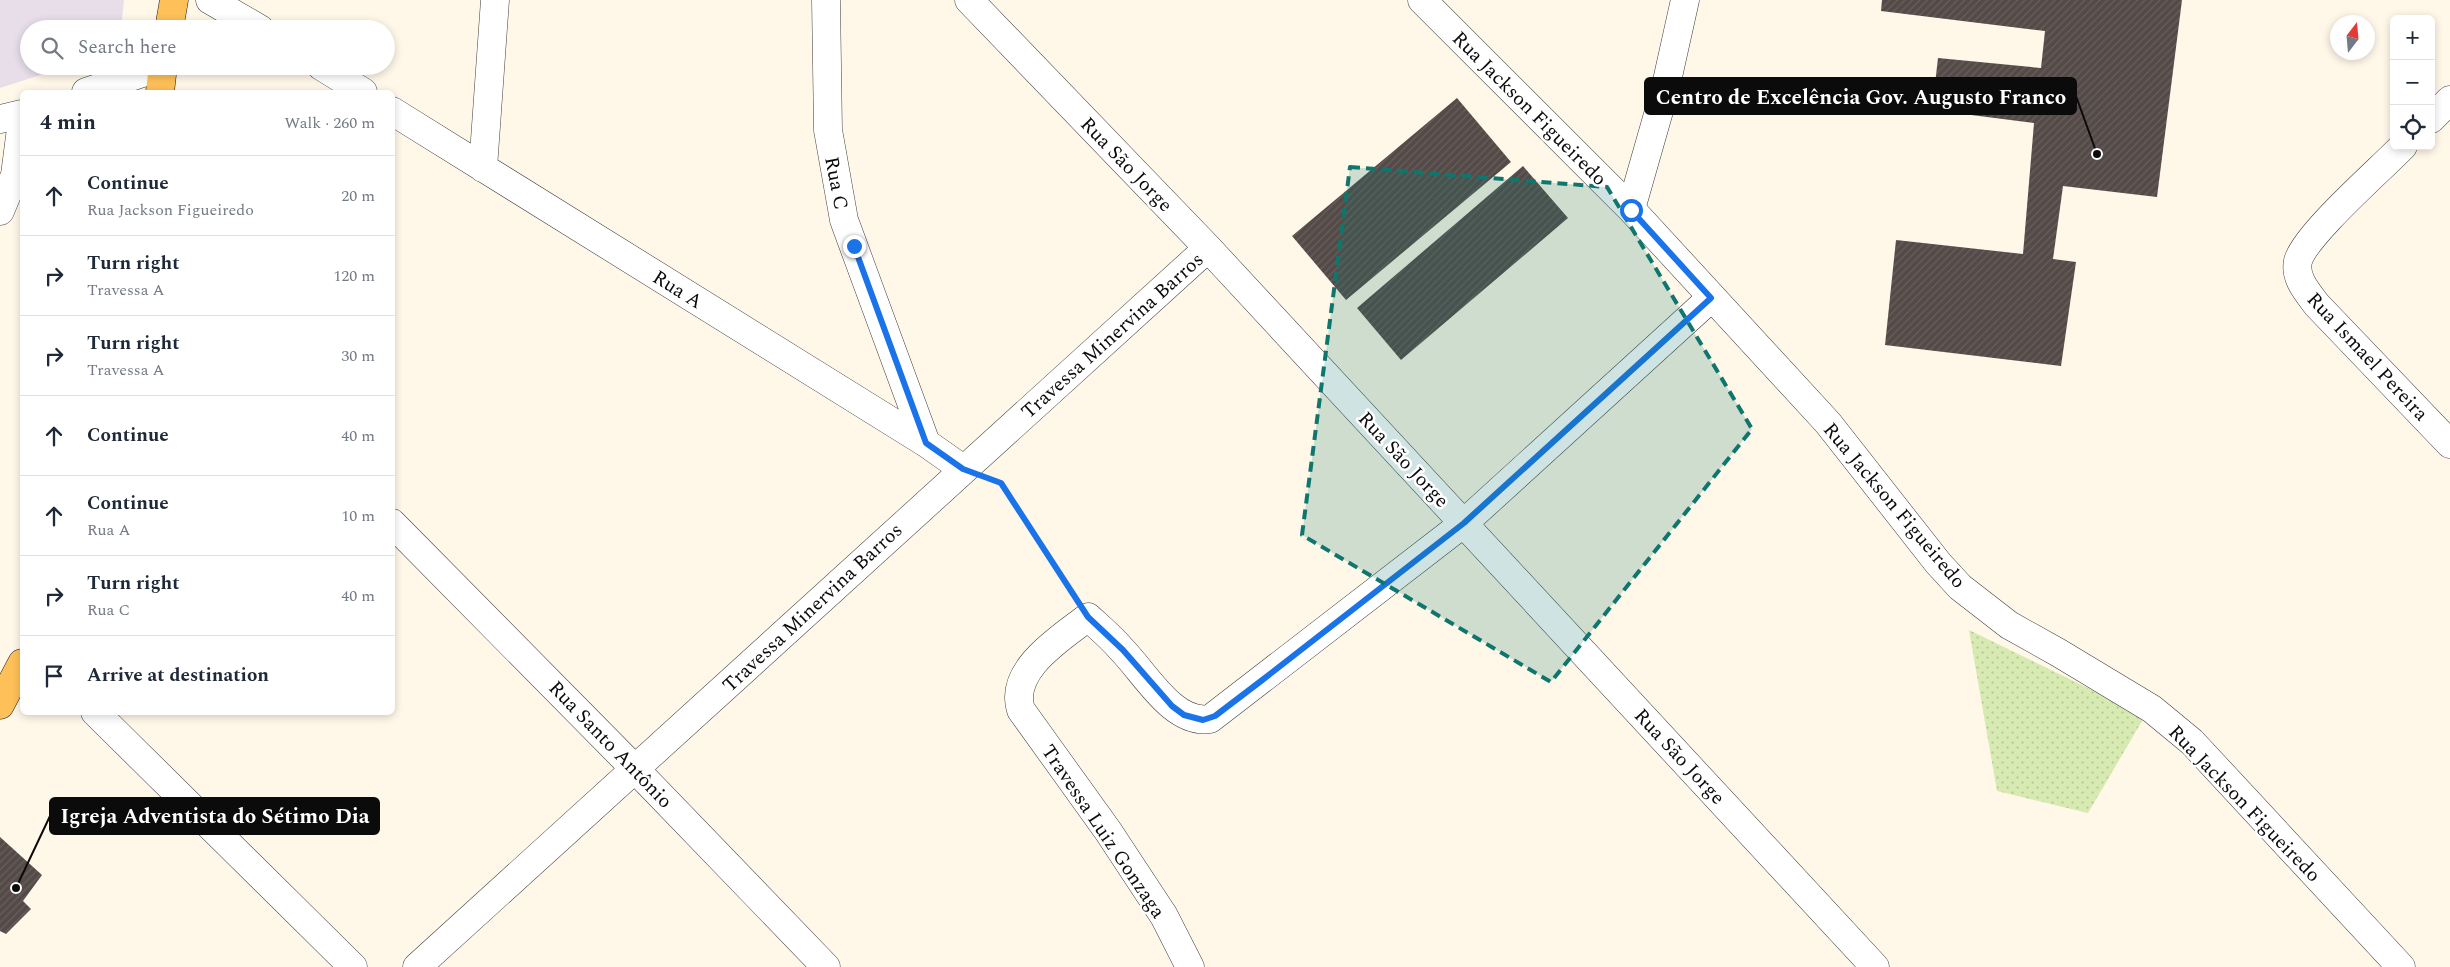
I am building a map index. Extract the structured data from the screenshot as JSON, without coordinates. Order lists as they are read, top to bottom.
{
  "streets": {
    "street": [
      "Rua Jackson Figueiredo",
      "Rua São Jorge",
      "Rua C",
      "Rua A",
      "Travessa Minervina Barros",
      "Rua Ismael Pereira",
      "Rua Santo Antônio",
      "Travessa Luiz Gonzaga"
    ]
  },
  "crossings": [
    ["Rua São Jorge", "Travessa Minervina Barros"],
    ["Rua C", "Rua A"],
    ["Rua A", "Travessa Minervina Barros"],
    ["Travessa Minervina Barros", "Rua Santo Antônio"]
  ],
  "places": ["Centro de Excelência Gov. Augusto Franco", "Igreja Adventista do Sétimo Dia"],
  "north": "top",
  "page": {
    "map_buttons": ["+", "−"],
    "search": "Search here",
    "heading": ["4 min", "Walk · 260 m"],
    "list": [
      ["Continue", "Rua Jackson Figueiredo", "20 m"],
      ["Turn right", "Travessa A", "120 m"],
      ["Turn right", "Travessa A", "30 m"],
      ["Continue", "40 m"],
      ["Continue", "Rua A", "10 m"],
      ["Turn right", "Rua C", "40 m"],
      "Arrive at destination"
    ]
  }
}
